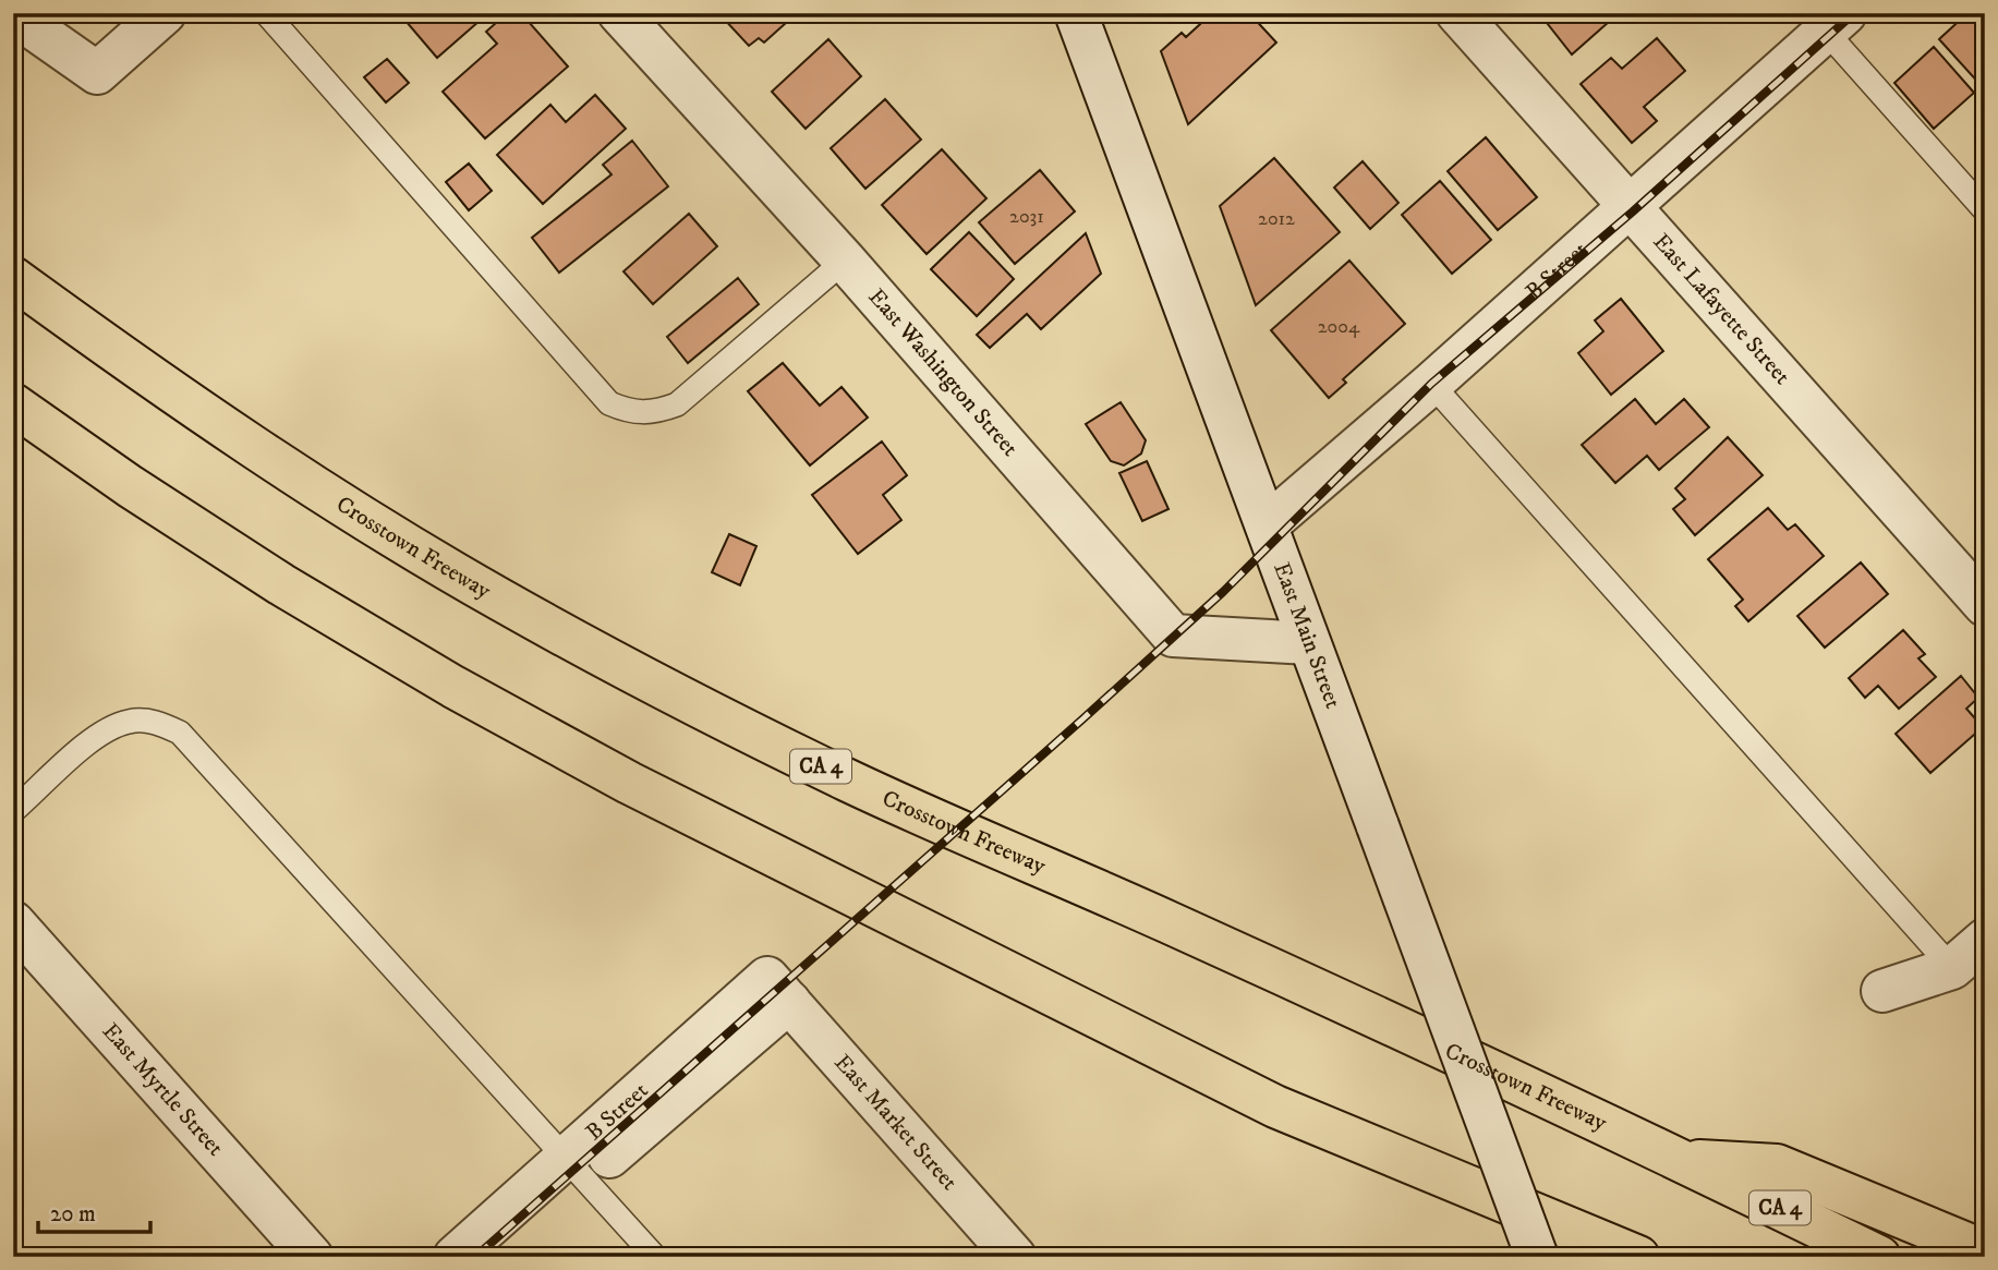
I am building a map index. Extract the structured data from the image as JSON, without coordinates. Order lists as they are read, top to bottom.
{
  "streets": {
    "highway": ["Crosstown Freeway", "CA 4"],
    "street": [
      "B Street",
      "East Lafayette Street",
      "East Washington Street",
      "East Main Street",
      "East Myrtle Street",
      "East Market Street"
    ]
  },
  "crossings": [
    ["B Street", "East Lafayette Street"],
    ["B Street", "East Main Street"],
    ["B Street", "East Market Street"],
    ["East Washington Street", "East Main Street"]
  ],
  "house_numbers": ["2031", "2012", "2004"],
  "scale_bar": "20 m"
}
